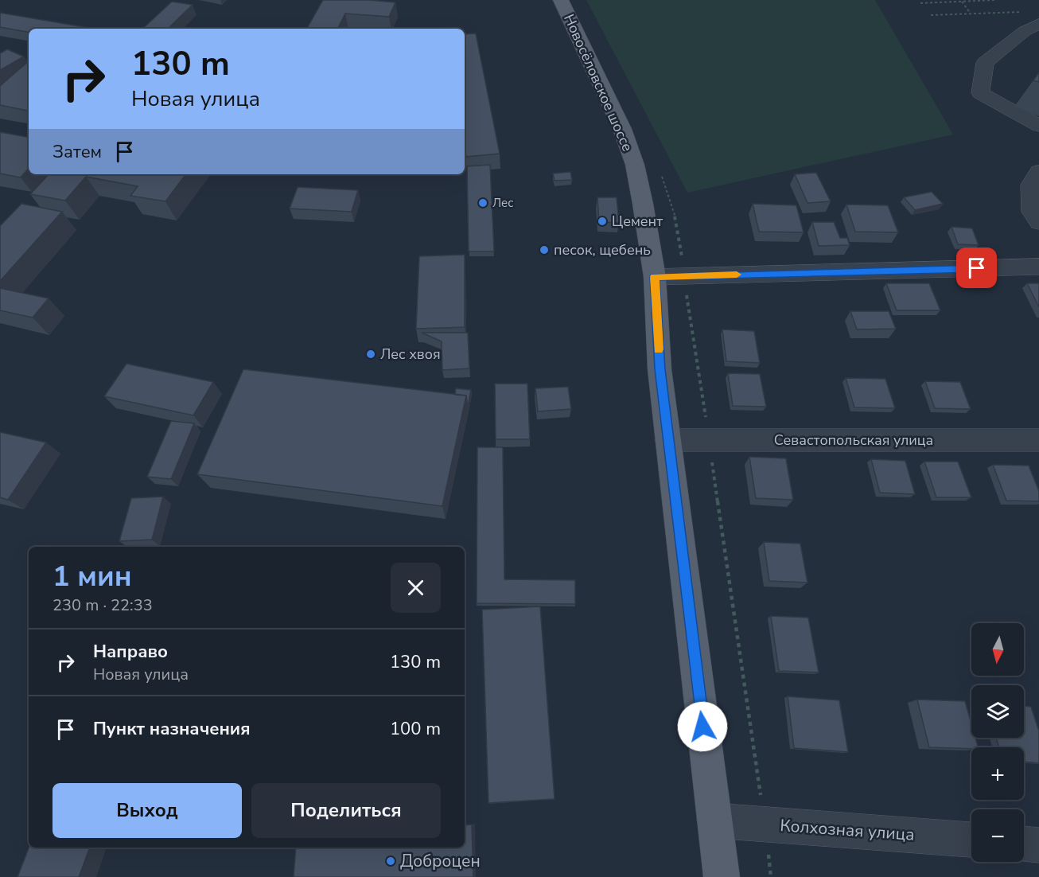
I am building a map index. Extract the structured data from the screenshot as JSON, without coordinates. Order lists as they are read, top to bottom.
{
  "streets": {
    "main road": ["Новосёловское шоссе"],
    "street": ["Севастопольская улица", "Колхозная улица"]
  },
  "crossings": [
    ["Новосёловское шоссе", "Севастопольская улица"],
    ["Новосёловское шоссе", "Колхозная улица"]
  ],
  "places": [
    "Лес",
    "Цемент",
    "песок, щебень",
    "Лес хвоя",
    "Доброцен"
  ],
  "north": "bottom",
  "page": {
    "turn": ["130 m", "Новая улица"],
    "then": "Затем",
    "heading": ["1 мин", "230 m · 22:33"],
    "map_buttons": ["+", "−"],
    "list": [
      {
        "name": "Направо",
        "note": "Новая улица",
        "value": "130 m"
      },
      {
        "name": "Пункт назначения",
        "value": "100 m"
      }
    ],
    "buttons": ["Выход", "Поделиться"]
  }
}
